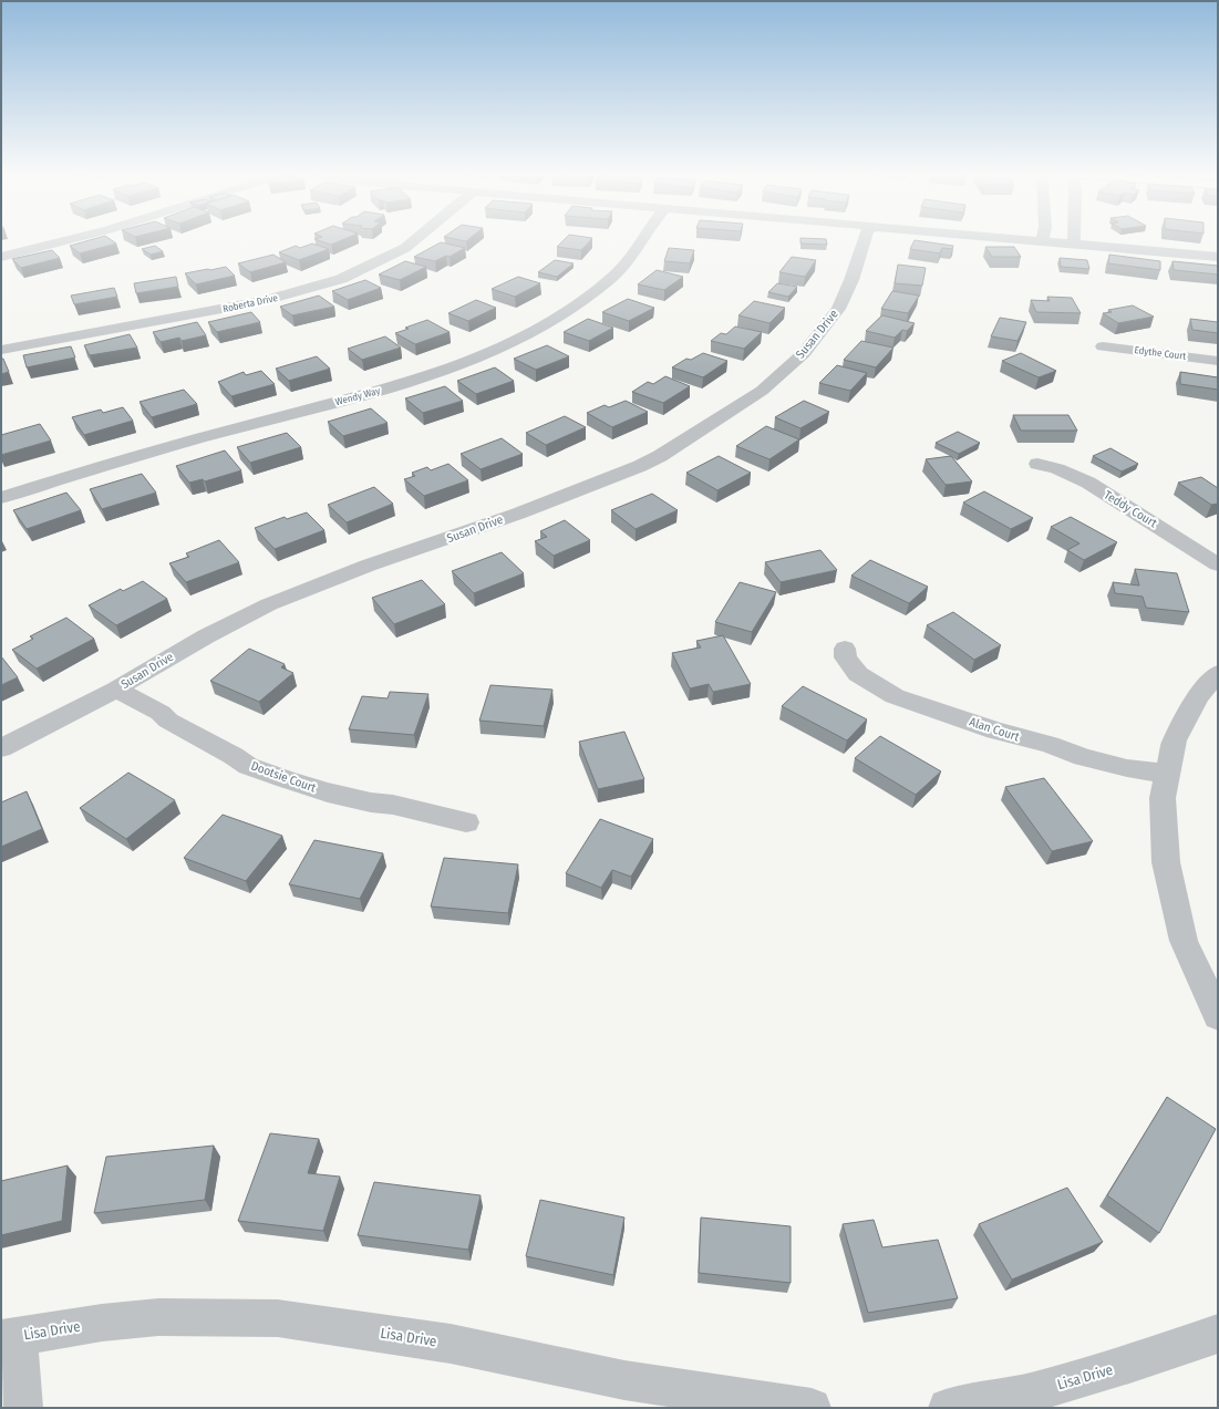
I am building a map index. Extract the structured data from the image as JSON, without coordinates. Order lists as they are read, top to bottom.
{
  "streets": {
    "street": [
      "Roberta Drive",
      "Susan Drive",
      "Edythe Court",
      "Wendy Way",
      "Teddy Court",
      "Alan Court",
      "Dootsie Court",
      "Lisa Drive"
    ]
  },
  "crossings": [
    ["Susan Drive", "Dootsie Court"]
  ]
}
